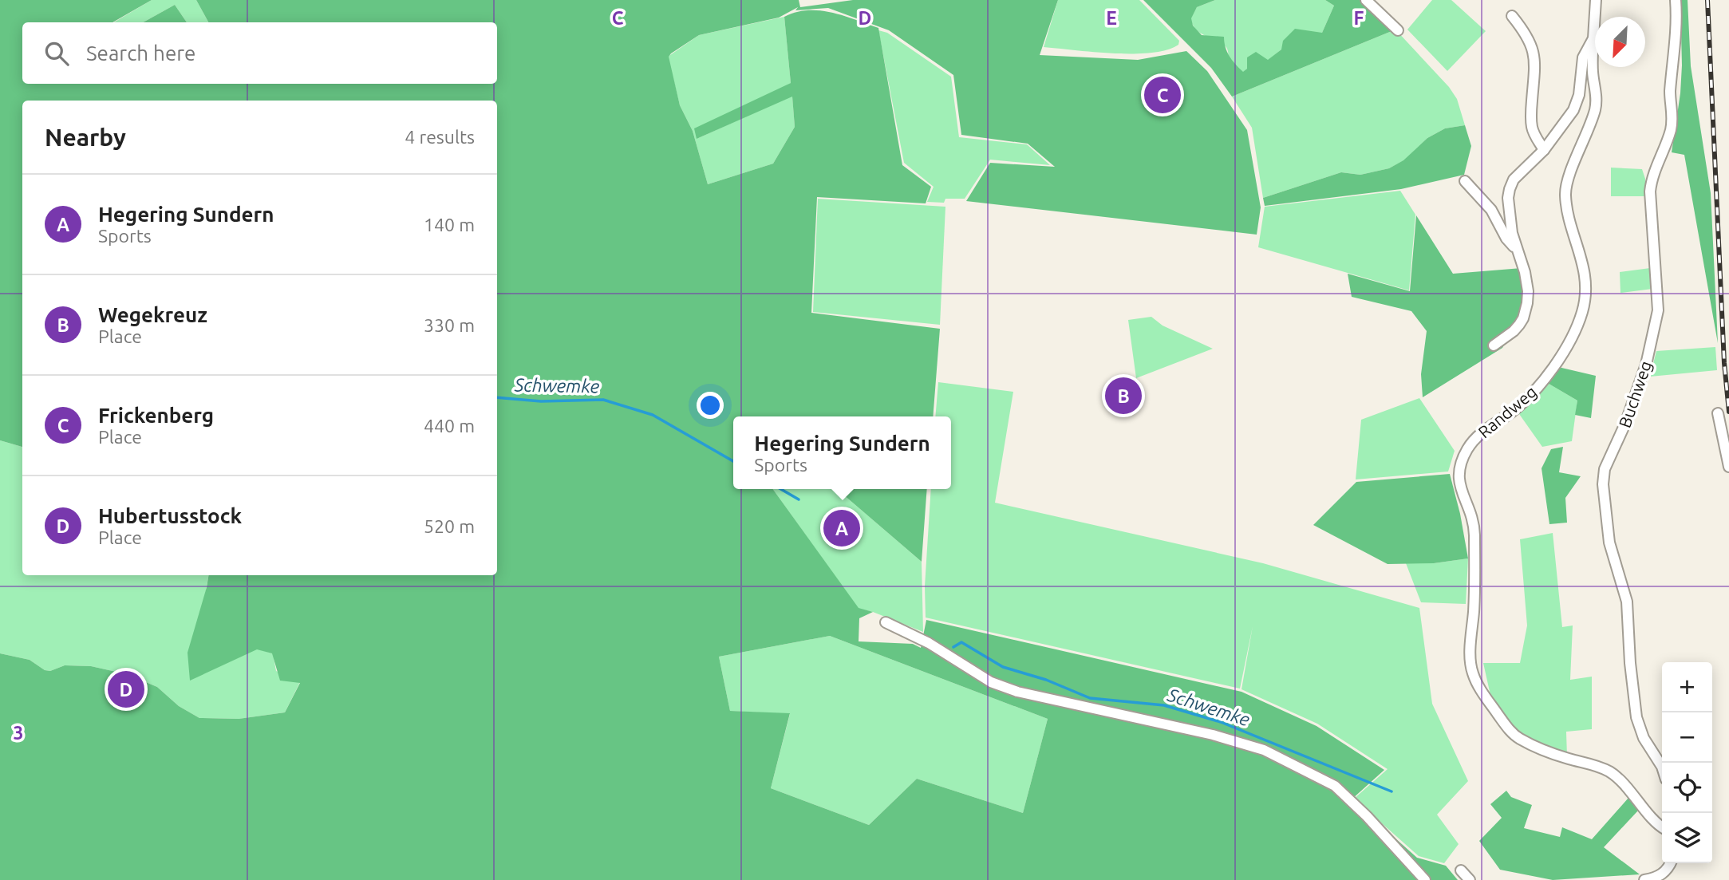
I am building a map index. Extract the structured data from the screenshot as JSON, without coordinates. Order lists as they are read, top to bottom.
{
  "streets": {
    "street": ["Buchweg", "Randweg"]
  },
  "water": ["Schwemke"],
  "north": "bottom left",
  "page": {
    "search": "Search here",
    "pins": [
      "C",
      "B",
      "A",
      "D"
    ],
    "heading": ["Nearby", "4 results"],
    "list": [
      {
        "mark": "A",
        "name": "Hegering Sundern",
        "note": "Sports",
        "value": "140 m"
      },
      {
        "mark": "B",
        "name": "Wegekreuz",
        "note": "Place",
        "value": "330 m"
      },
      {
        "mark": "C",
        "name": "Frickenberg",
        "note": "Place",
        "value": "440 m"
      },
      {
        "mark": "D",
        "name": "Hubertusstock",
        "note": "Place",
        "value": "520 m"
      }
    ],
    "popup": ["Hegering Sundern", "Sports"],
    "map_buttons": ["+", "−"]
  },
  "grid": {
    "columns": [
      "C",
      "D",
      "E",
      "F"
    ],
    "rows": ["3"]
  }
}
